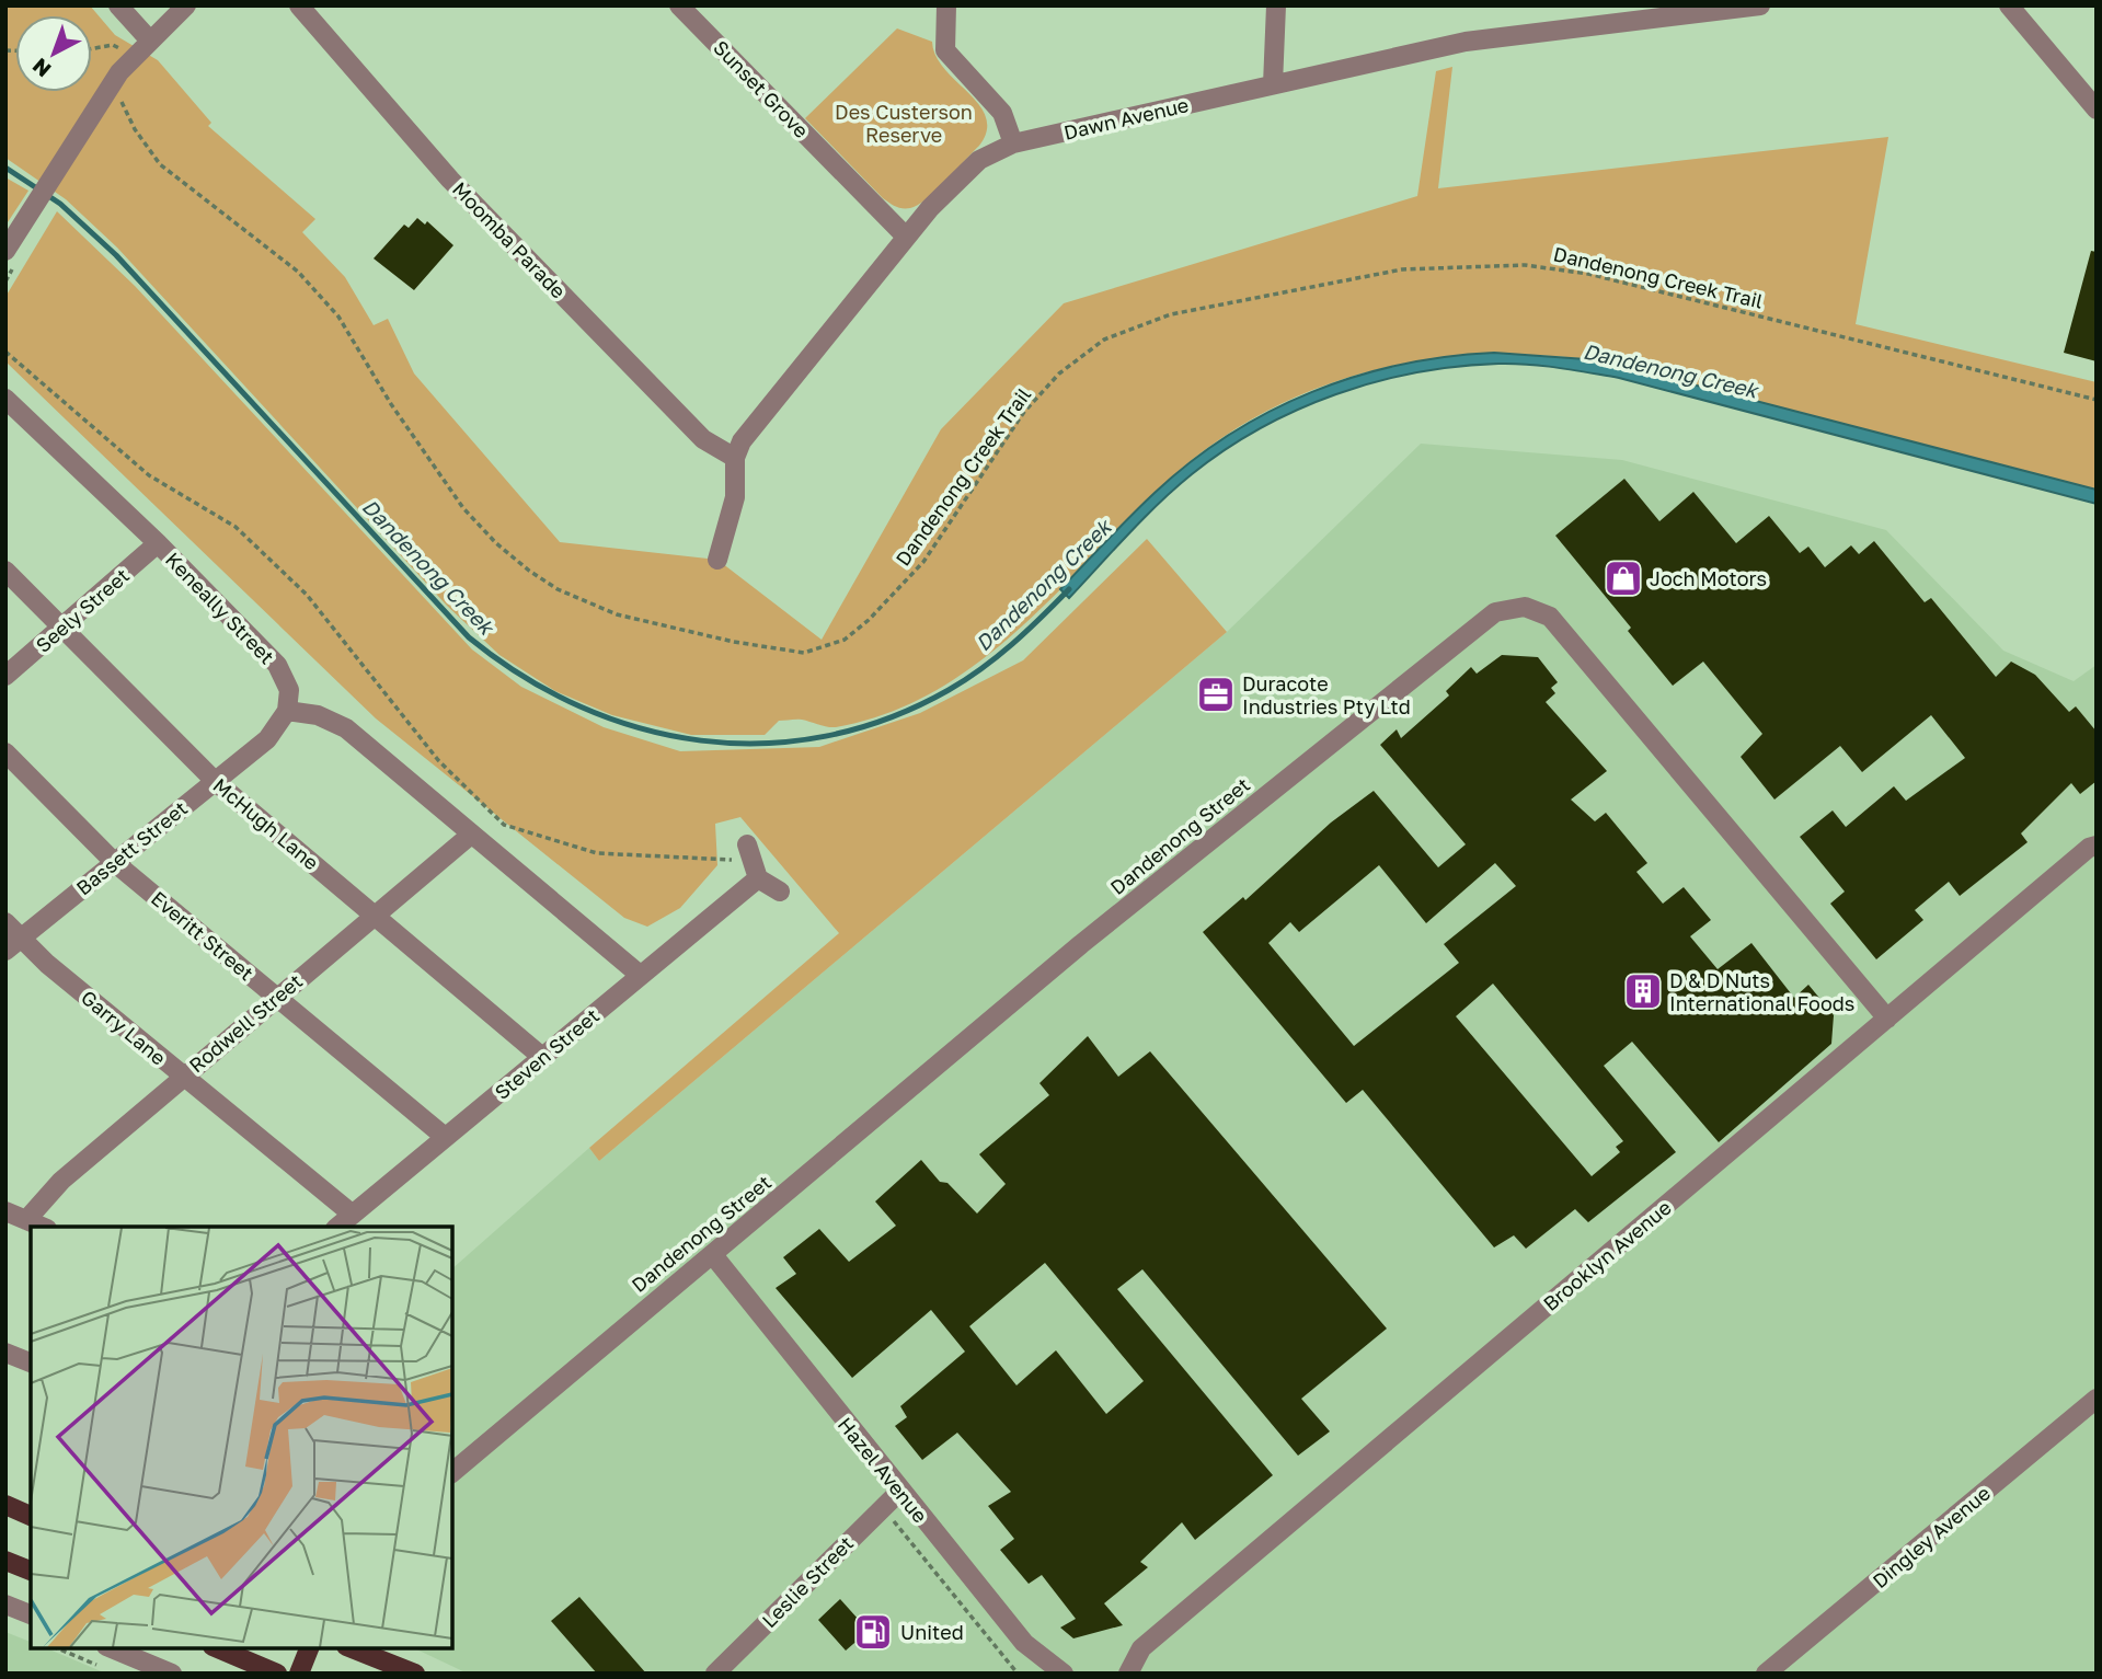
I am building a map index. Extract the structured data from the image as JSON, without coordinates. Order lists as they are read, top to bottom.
{
  "streets": {
    "street": [
      "Sunset Grove",
      "Dawn Avenue",
      "Moomba Parade",
      "Keneally Street",
      "Seely Street",
      "McHugh Lane",
      "Dandenong Street",
      "Bassett Street",
      "Everitt Street",
      "Rodwell Street",
      "Garry Lane",
      "Steven Street",
      "Brooklyn Avenue",
      "Hazel Avenue",
      "Dingley Avenue",
      "Leslie Street"
    ],
    "path": ["Dandenong Creek Trail"]
  },
  "crossings": [
    ["Sunset Grove", "Dawn Avenue"],
    ["Dawn Avenue", "Moomba Parade"],
    ["Keneally Street", "Seely Street"],
    ["Keneally Street", "Bassett Street"],
    ["Seely Street", "McHugh Lane"],
    ["McHugh Lane", "Bassett Street"],
    ["McHugh Lane", "Rodwell Street"],
    ["McHugh Lane", "Steven Street"],
    ["Dandenong Street", "Brooklyn Avenue"],
    ["Dandenong Street", "Hazel Avenue"],
    ["Bassett Street", "Everitt Street"],
    ["Bassett Street", "Garry Lane"],
    ["Everitt Street", "Rodwell Street"],
    ["Everitt Street", "Steven Street"],
    ["Rodwell Street", "Garry Lane"],
    ["Garry Lane", "Steven Street"],
    ["Hazel Avenue", "Leslie Street"]
  ],
  "water": ["Dandenong Creek"],
  "parks": ["Des Custerson Reserve"],
  "places": {
    "shop": ["Joch Motors"],
    "office": ["Duracote Industries Pty Ltd"],
    "building": ["D & D Nuts International Foods"],
    "fuel station": ["United"]
  },
  "north": "bottom left"
}
